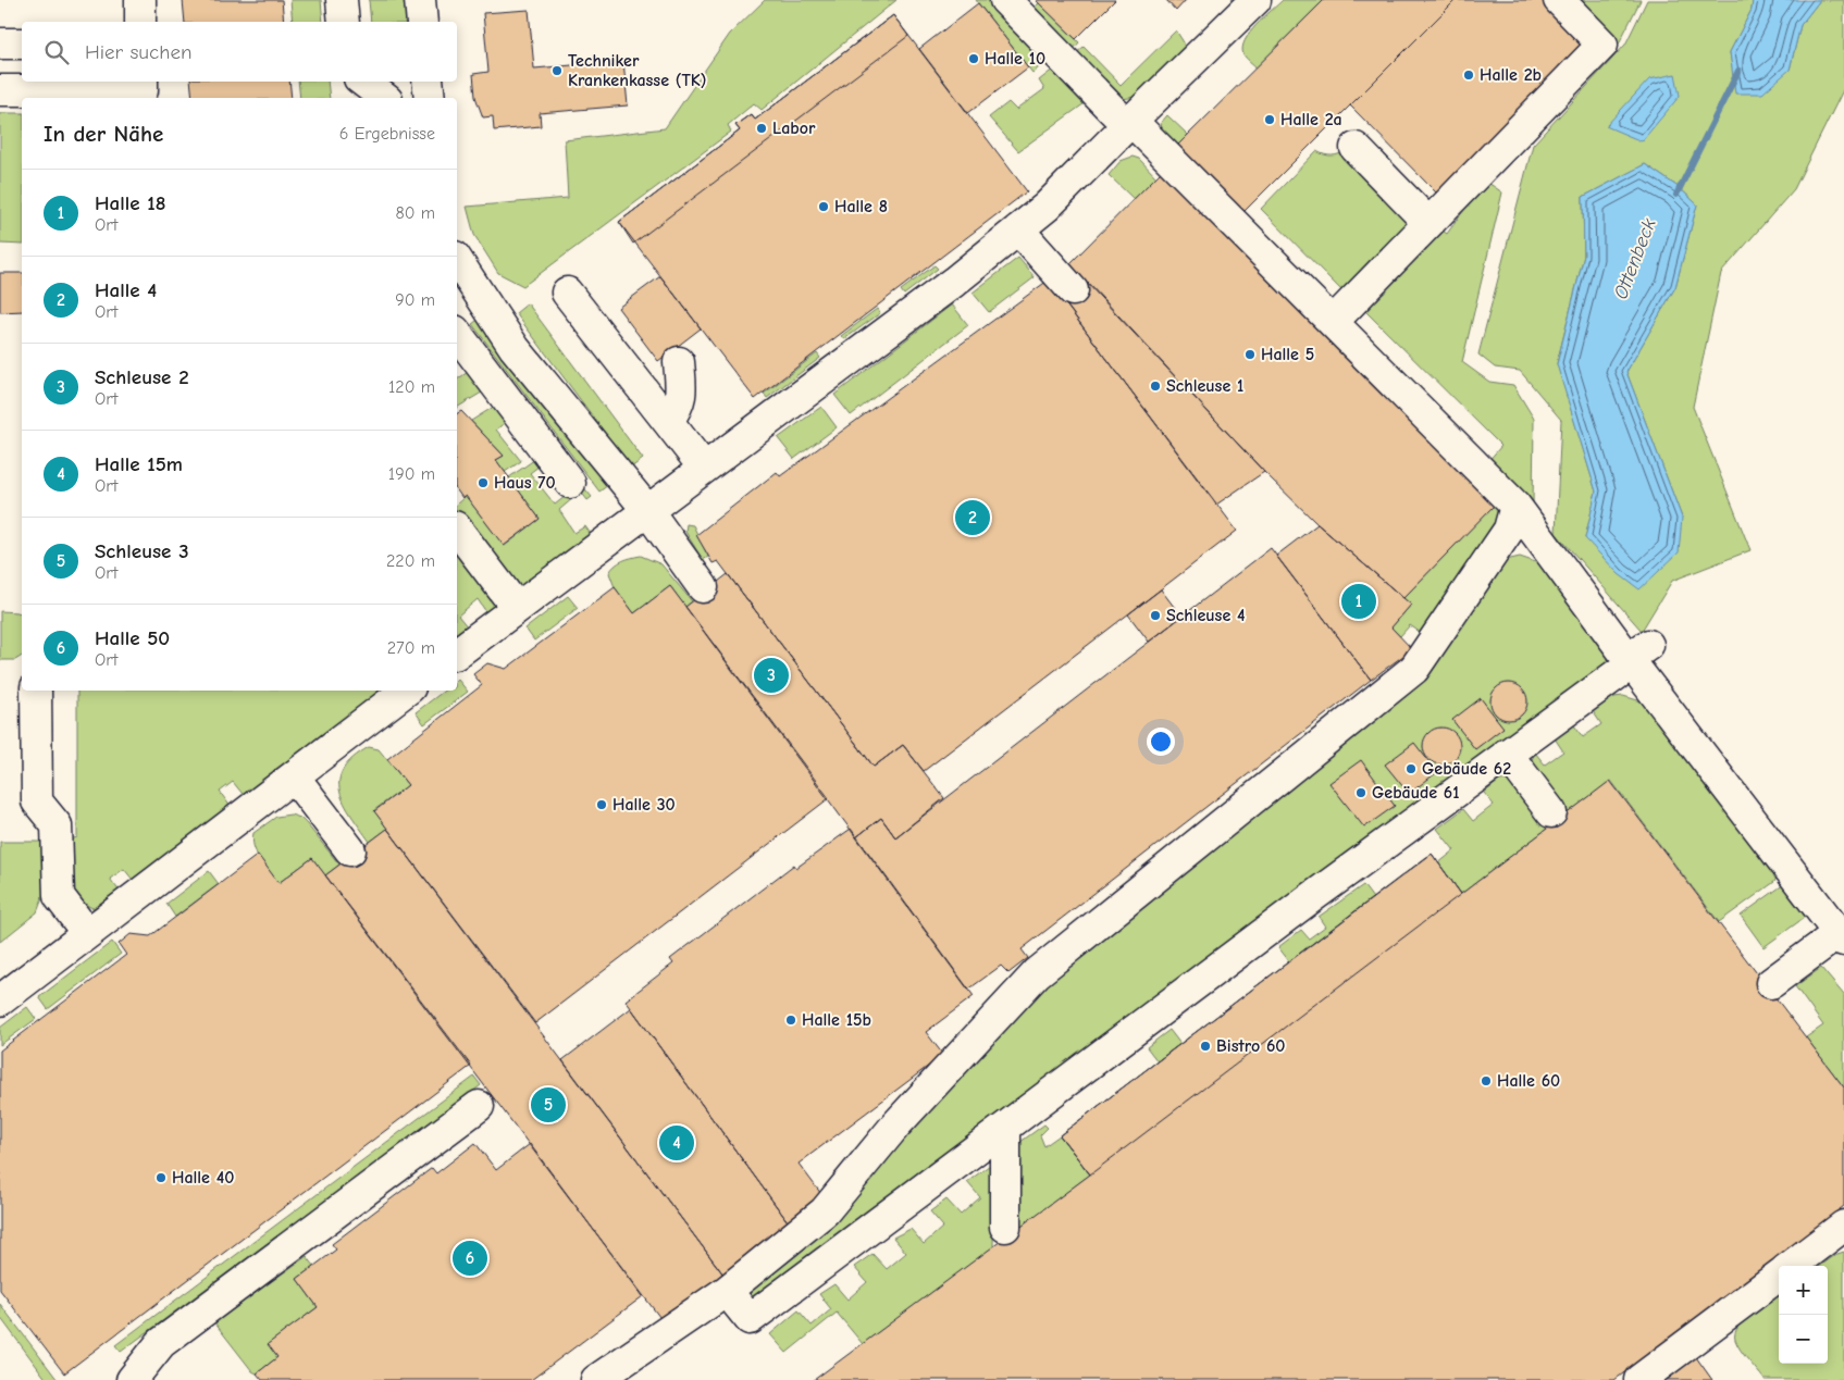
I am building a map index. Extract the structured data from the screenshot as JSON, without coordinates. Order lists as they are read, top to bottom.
{
  "water": ["Ottenbeck"],
  "places": [
    "Halle 10",
    "Techniker Krankenkasse (TK)",
    "Halle 2b",
    "Halle 2a",
    "Labor",
    "Halle 8",
    "Halle 5",
    "Schleuse 1",
    "Haus 70",
    "Schleuse 4",
    "Gebäude 62",
    "Gebäude 61",
    "Halle 30",
    "Halle 15b",
    "Bistro 60",
    "Halle 60",
    "Halle 40"
  ],
  "page": {
    "search": "Hier suchen",
    "heading": ["In der Nähe", "6 Ergebnisse"],
    "list": [
      {
        "mark": "1",
        "name": "Halle 18",
        "note": "Ort",
        "value": "80 m"
      },
      {
        "mark": "2",
        "name": "Halle 4",
        "note": "Ort",
        "value": "90 m"
      },
      {
        "mark": "3",
        "name": "Schleuse 2",
        "note": "Ort",
        "value": "120 m"
      },
      {
        "mark": "4",
        "name": "Halle 15m",
        "note": "Ort",
        "value": "190 m"
      },
      {
        "mark": "5",
        "name": "Schleuse 3",
        "note": "Ort",
        "value": "220 m"
      },
      {
        "mark": "6",
        "name": "Halle 50",
        "note": "Ort",
        "value": "270 m"
      }
    ],
    "pins": [
      "2",
      "1",
      "3",
      "5",
      "4",
      "6"
    ],
    "map_buttons": ["+", "−"]
  }
}
